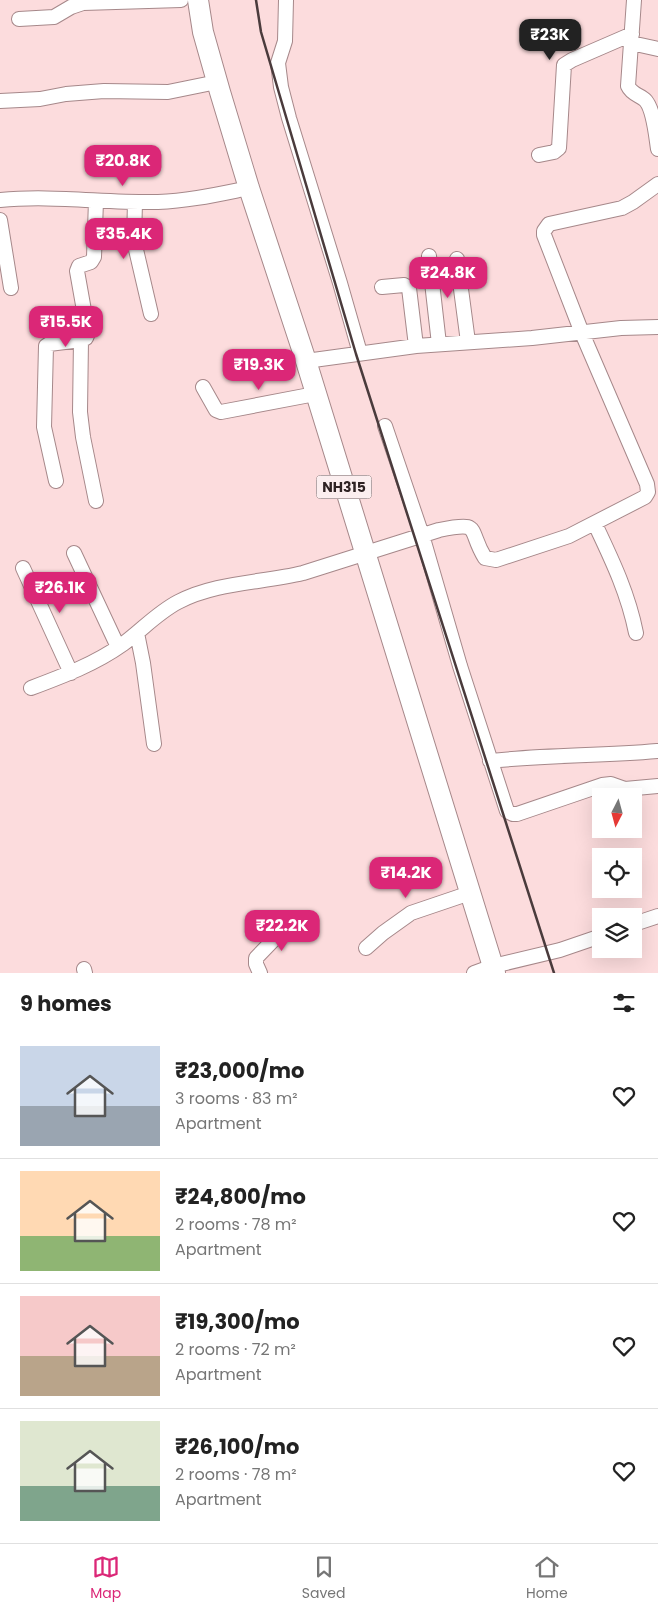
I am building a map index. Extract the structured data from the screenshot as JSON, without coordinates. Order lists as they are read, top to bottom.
{
  "streets": {
    "highway": ["NH315"]
  },
  "north": "bottom",
  "page": {
    "price": [
      "₹23K",
      "₹20.8K",
      "₹35.4K",
      "₹24.8K",
      "₹15.5K",
      "₹19.3K",
      "₹26.1K",
      "₹14.2K",
      "₹22.2K"
    ],
    "heading": "9 homes",
    "list": [
      {
        "name": "₹23,000/mo",
        "note": "3 rooms · 83 m² · Apartment"
      },
      {
        "name": "₹24,800/mo",
        "note": "2 rooms · 78 m² · Apartment"
      },
      {
        "name": "₹19,300/mo",
        "note": "2 rooms · 72 m² · Apartment"
      },
      {
        "name": "₹26,100/mo",
        "note": "2 rooms · 78 m² · Apartment"
      }
    ],
    "tabs": ["Map", "Saved", "Home"]
  }
}
